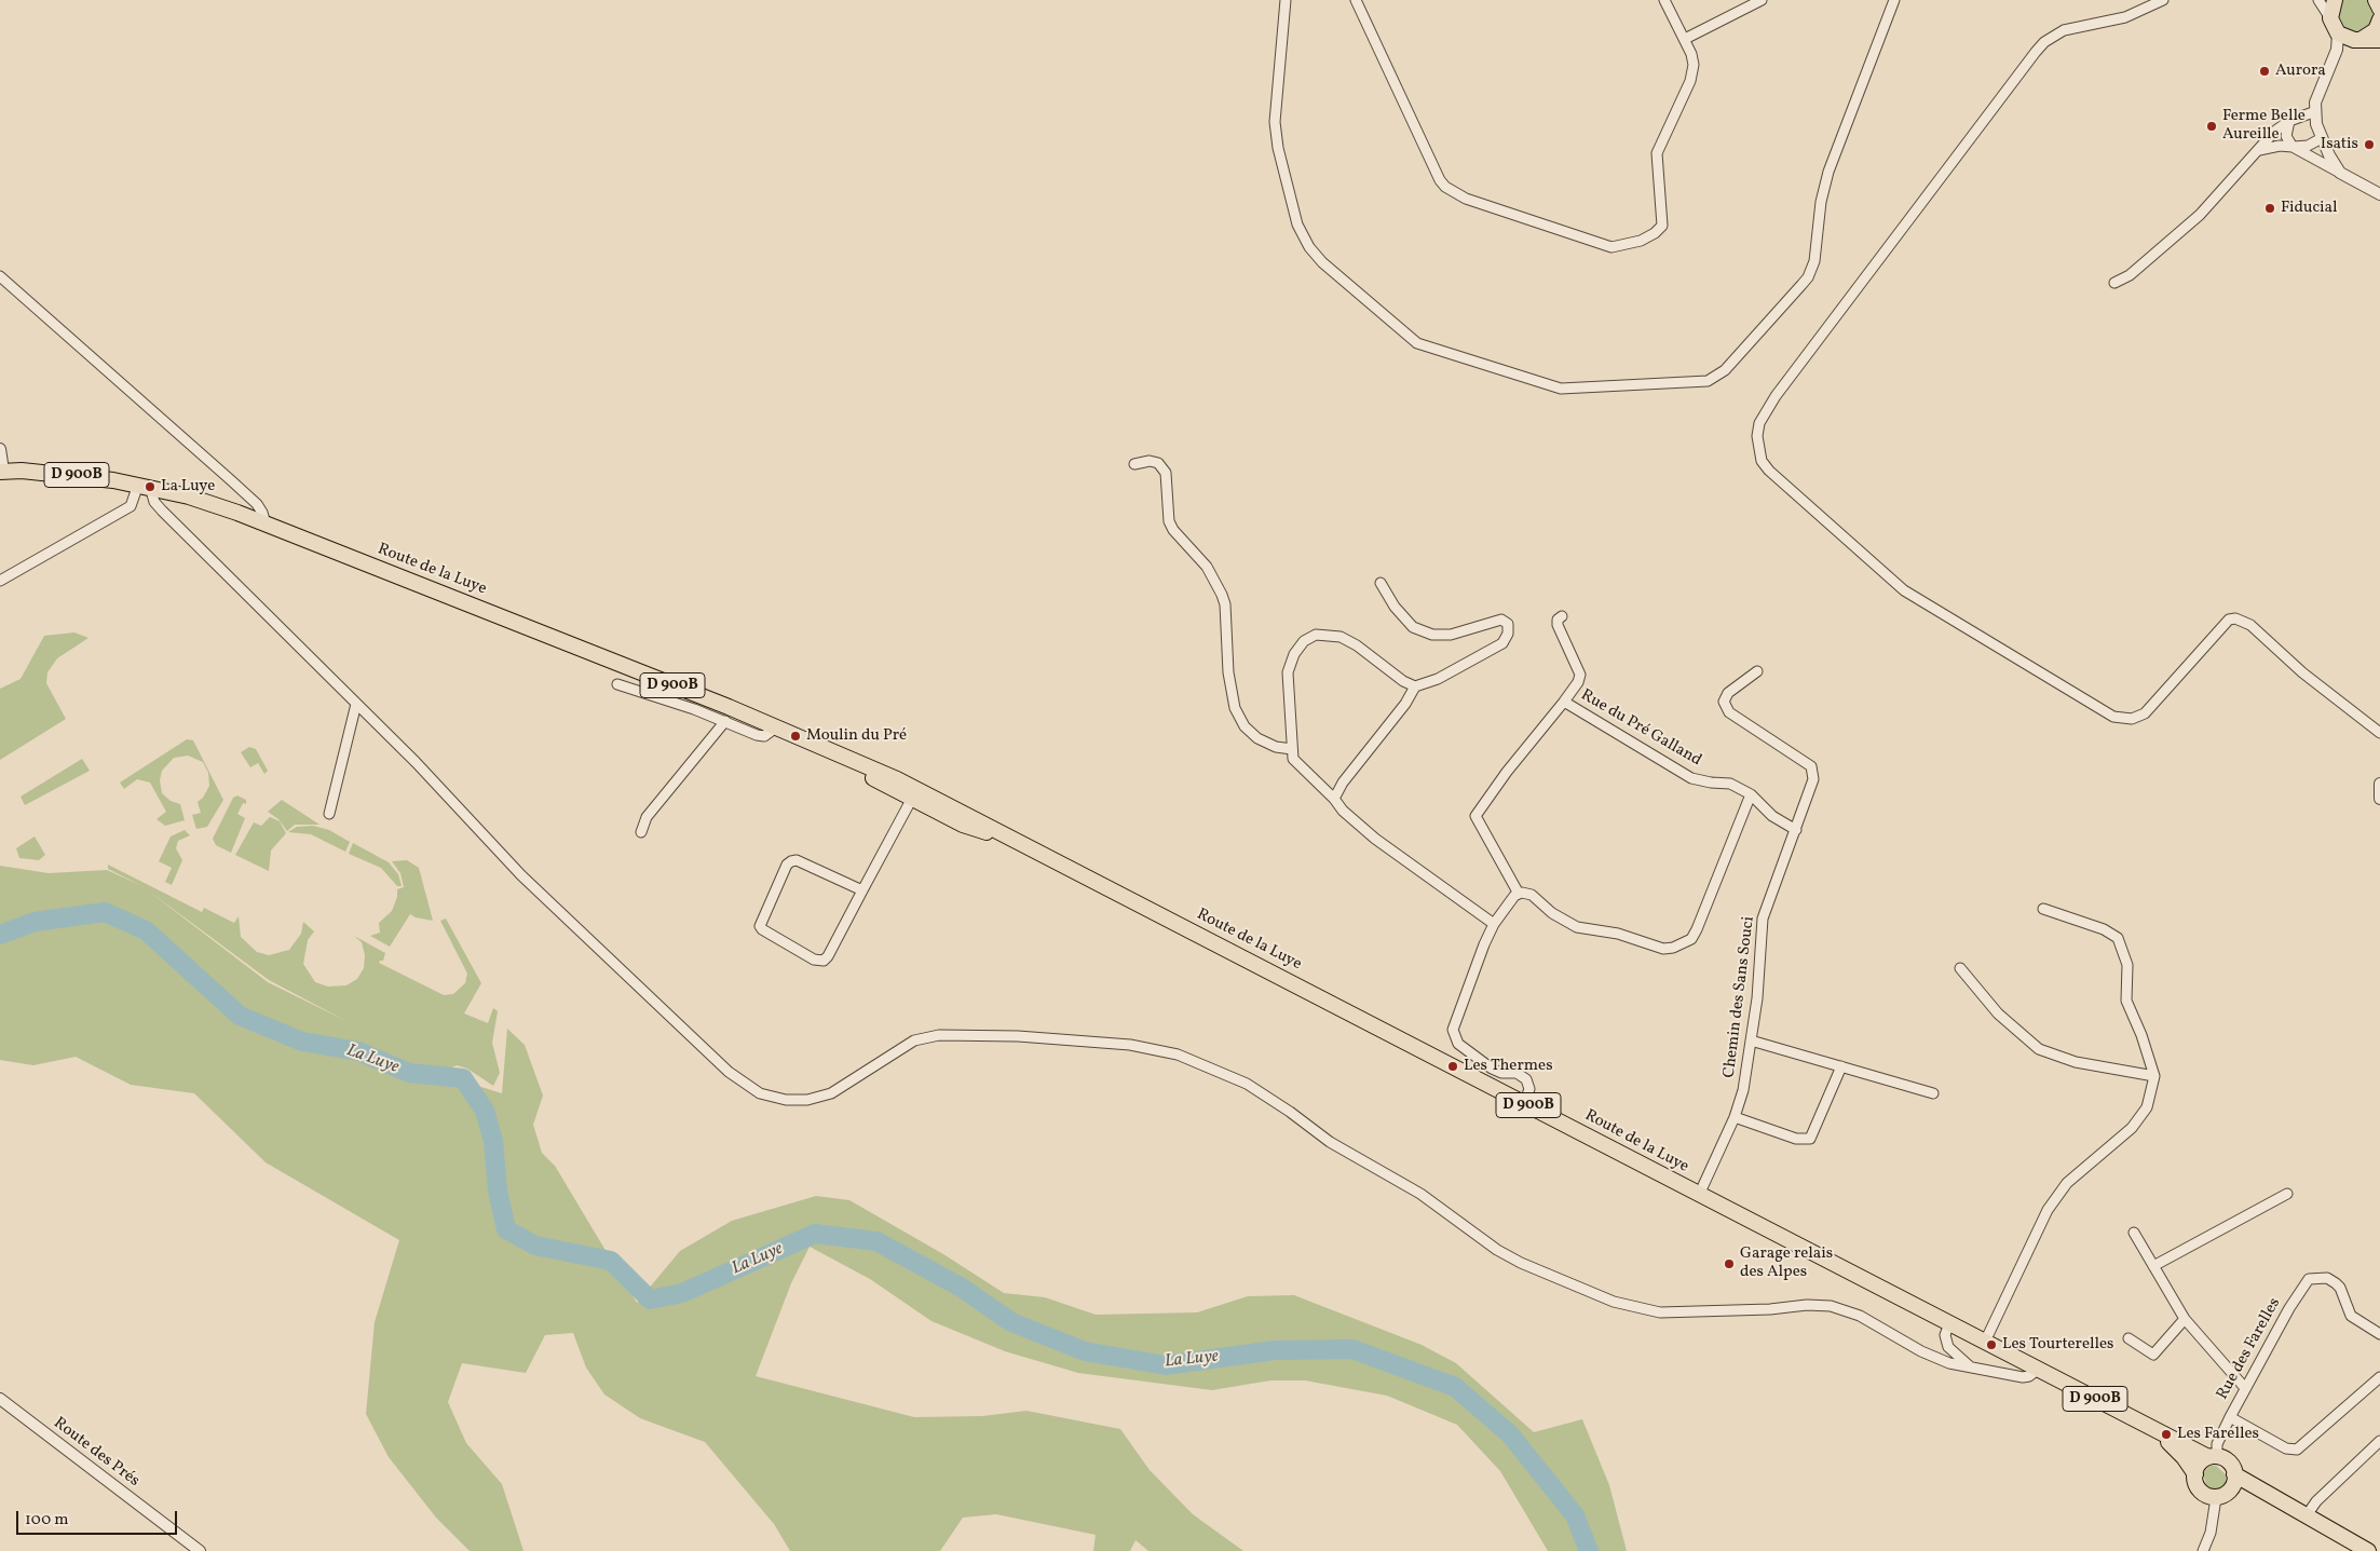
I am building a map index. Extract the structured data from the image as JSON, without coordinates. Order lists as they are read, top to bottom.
{
  "streets": {
    "main road": ["D 900B", "Route de la Luye"],
    "street": [
      "Rue du Pré Galland",
      "Chemin des Sans Souci",
      "Rue des Farelles",
      "Route des Prés"
    ]
  },
  "crossings": [
    ["Route de la Luye", "Chemin des Sans Souci"]
  ],
  "water": ["La Luye"],
  "places": [
    "Aurora",
    "Ferme Belle Aureille",
    "Isatis",
    "Fiducial",
    "La Luye",
    "Moulin du Pré",
    "Les Thermes",
    "Garage relais des Alpes",
    "Les Tourterelles",
    "Les Farelles"
  ],
  "scale_bar": "100 m"
}
